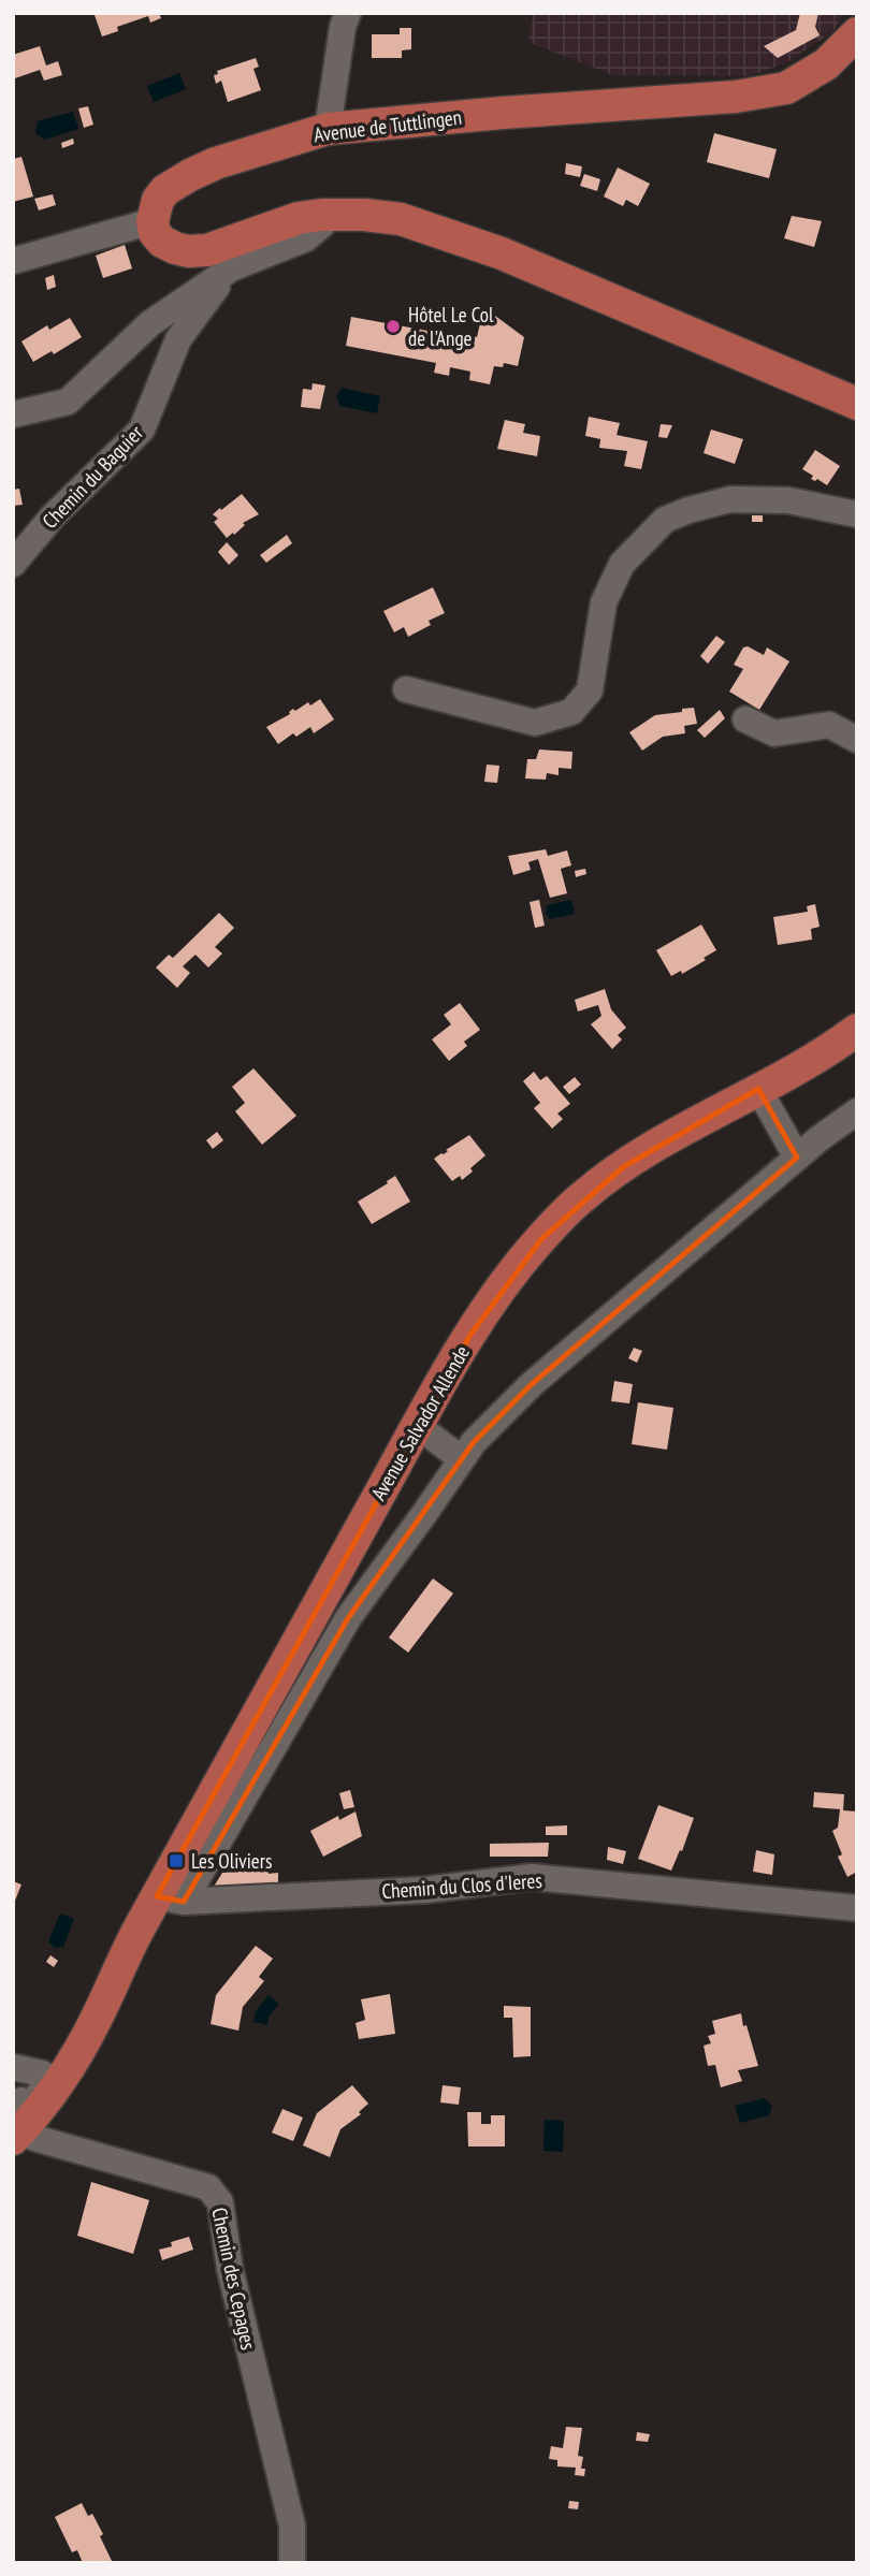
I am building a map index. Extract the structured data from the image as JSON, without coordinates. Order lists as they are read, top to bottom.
{
  "streets": {
    "main road": ["Avenue de Tuttlingen", "Avenue Salvador Allende"],
    "street": ["Chemin du Baguier", "Chemin du Clos d'Ieres", "Chemin des Cepages"]
  },
  "crossings": [
    ["Avenue Salvador Allende", "Chemin du Clos d'Ieres"],
    ["Avenue Salvador Allende", "Chemin des Cepages"]
  ],
  "places": {
    "other": ["Hôtel Le Col de l'Ange"],
    "transit": ["Les Oliviers"]
  }
}
